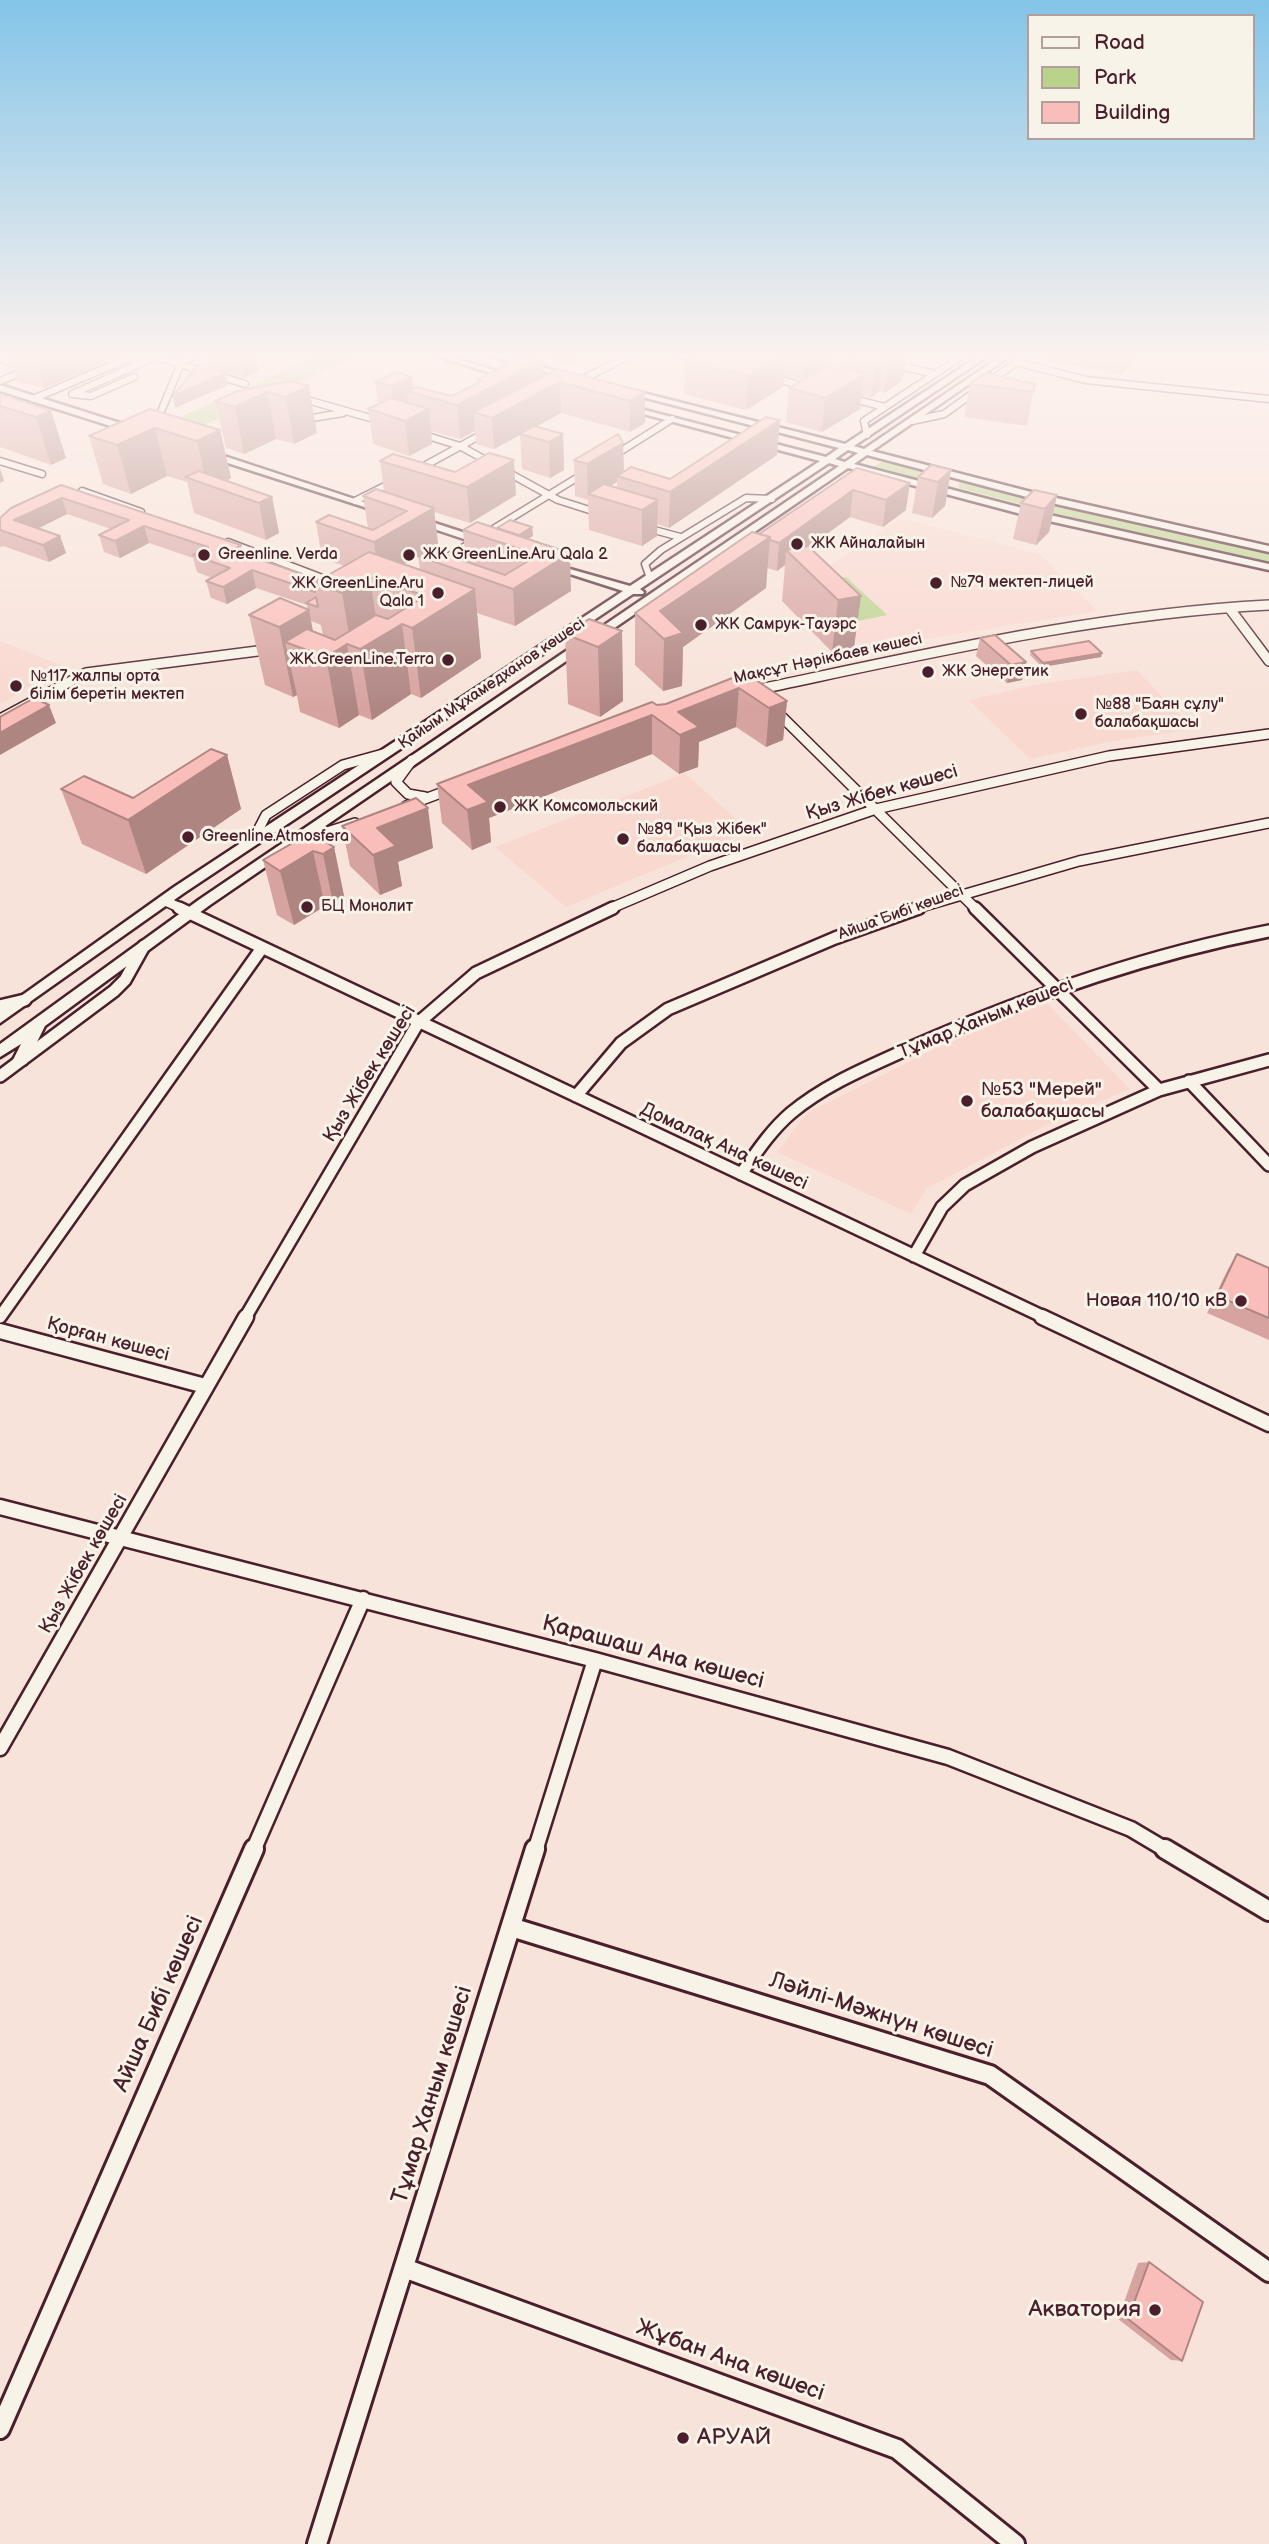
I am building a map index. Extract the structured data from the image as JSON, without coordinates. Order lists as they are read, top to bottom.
{
  "streets": {
    "main road": ["Қайым Мұхамедханов көшесі"],
    "street": [
      "Мақсұт Нәрікбаев көшесі",
      "Қыз Жібек көшесі",
      "Айша Бибі көшесі",
      "Тұмар Ханым көшесі",
      "Домалақ Ана көшесі",
      "Қорған көшесі",
      "Қарашаш Ана көшесі",
      "Ләйлі-Мәжнүн көшесі",
      "Жұбан Ана көшесі"
    ]
  },
  "crossings": [
    ["Қайым Мұхамедханов көшесі", "Домалақ Ана көшесі"],
    ["Қыз Жібек көшесі", "Домалақ Ана көшесі"],
    ["Қыз Жібек көшесі", "Қорған көшесі"],
    ["Қыз Жібек көшесі", "Қарашаш Ана көшесі"],
    ["Айша Бибі көшесі", "Домалақ Ана көшесі"],
    ["Айша Бибі көшесі", "Қарашаш Ана көшесі"],
    ["Тұмар Ханым көшесі", "Домалақ Ана көшесі"],
    ["Тұмар Ханым көшесі", "Қарашаш Ана көшесі"],
    ["Тұмар Ханым көшесі", "Ләйлі-Мәжнүн көшесі"],
    ["Тұмар Ханым көшесі", "Жұбан Ана көшесі"]
  ],
  "places": [
    "ЖК Айналайын",
    "Greenline. Verda",
    "ЖК GreenLine.Aru Qala 2",
    "№79 мектеп-лицей",
    "ЖК GreenLine.Aru Qala 1",
    "ЖК Самрук-Тауэрс",
    "ЖК.GreenLine.Terra",
    "ЖК Энергетик",
    "№117 жалпы орта білім беретін мектеп",
    "№88 \"Баян сұлу\" балабақшасы",
    "ЖК Комсомольский",
    "Greenline.Atmosfera",
    "№89 \"Қыз Жібек\" балабақшасы",
    "БЦ Монолит",
    "№53 \"Мерей\" балабақшасы",
    "Новая 110/10 кВ",
    "Акватория",
    "АРУАЙ"
  ],
  "legend": ["Road", "Park", "Building"]
}
